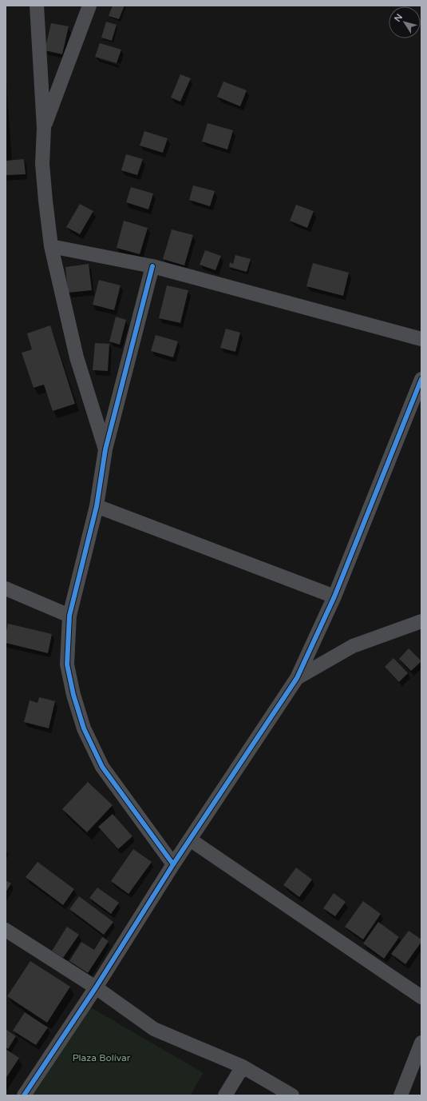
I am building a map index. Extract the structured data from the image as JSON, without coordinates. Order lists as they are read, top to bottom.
{
  "parks": ["Plaza Bolívar"],
  "north": "top left"
}
